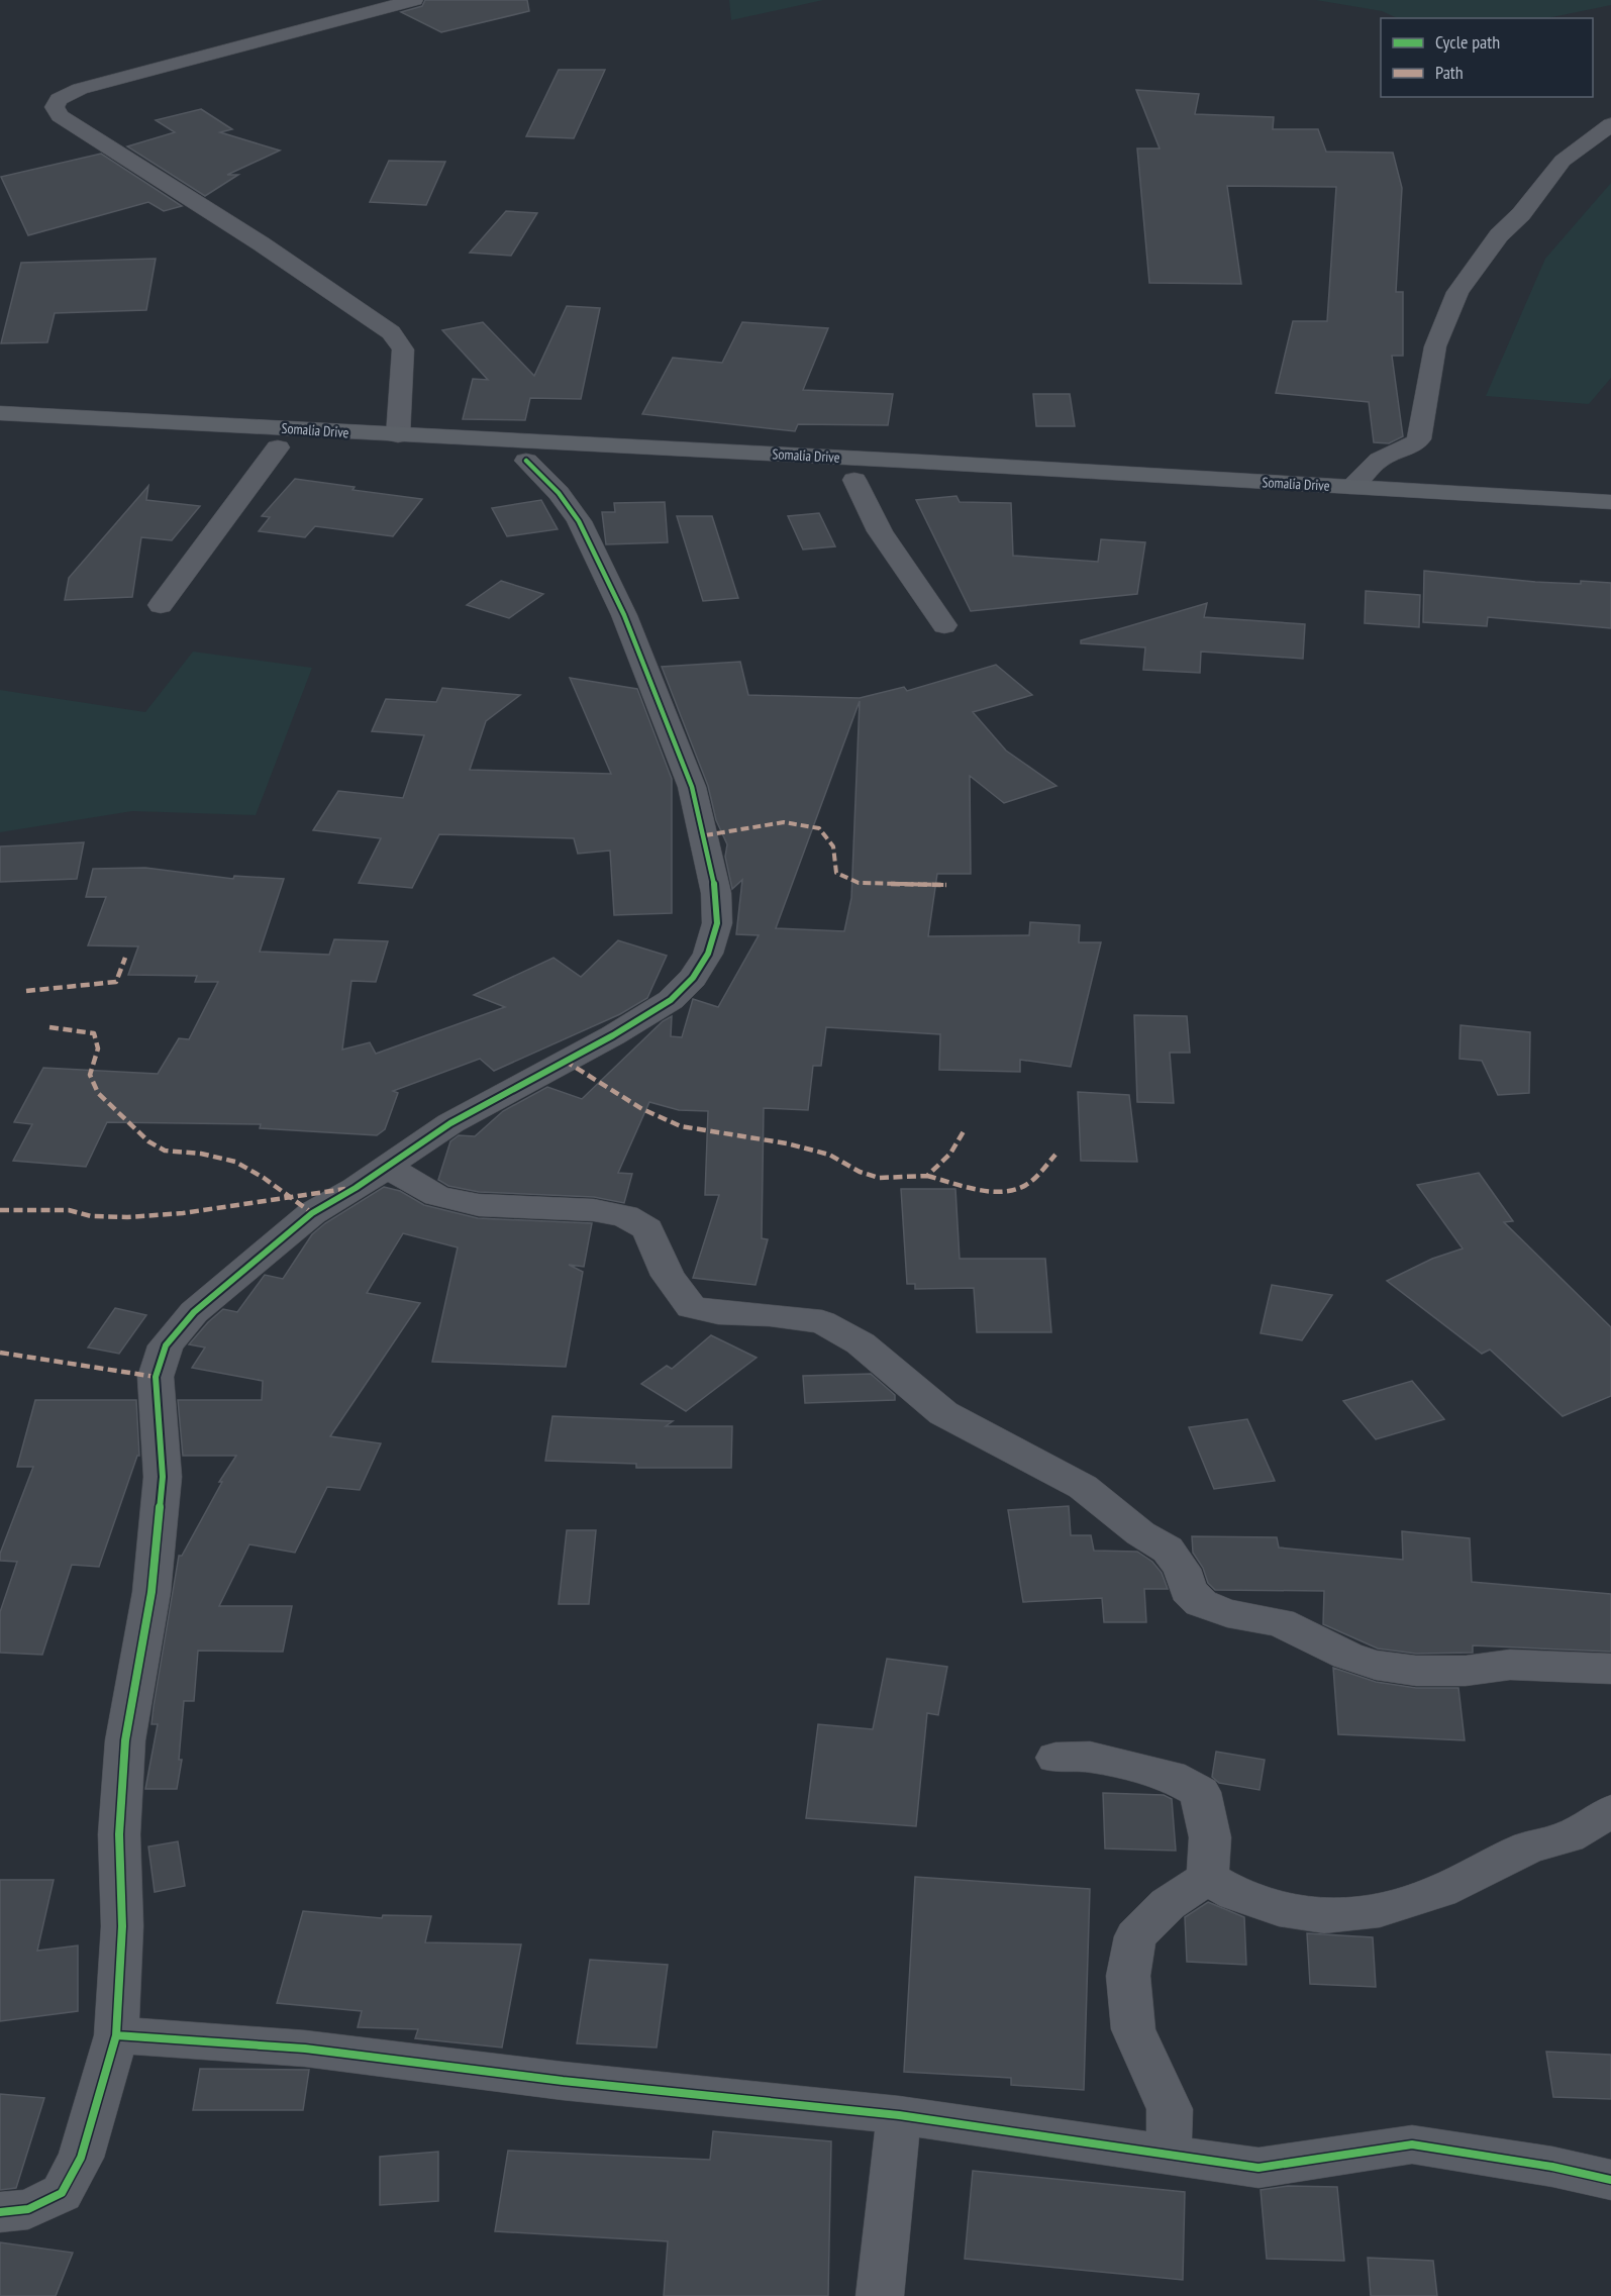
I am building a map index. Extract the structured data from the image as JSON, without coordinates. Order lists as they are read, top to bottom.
{
  "streets": {
    "main road": ["Somalia Drive"]
  },
  "legend": ["Cycle path", "Path"]
}
